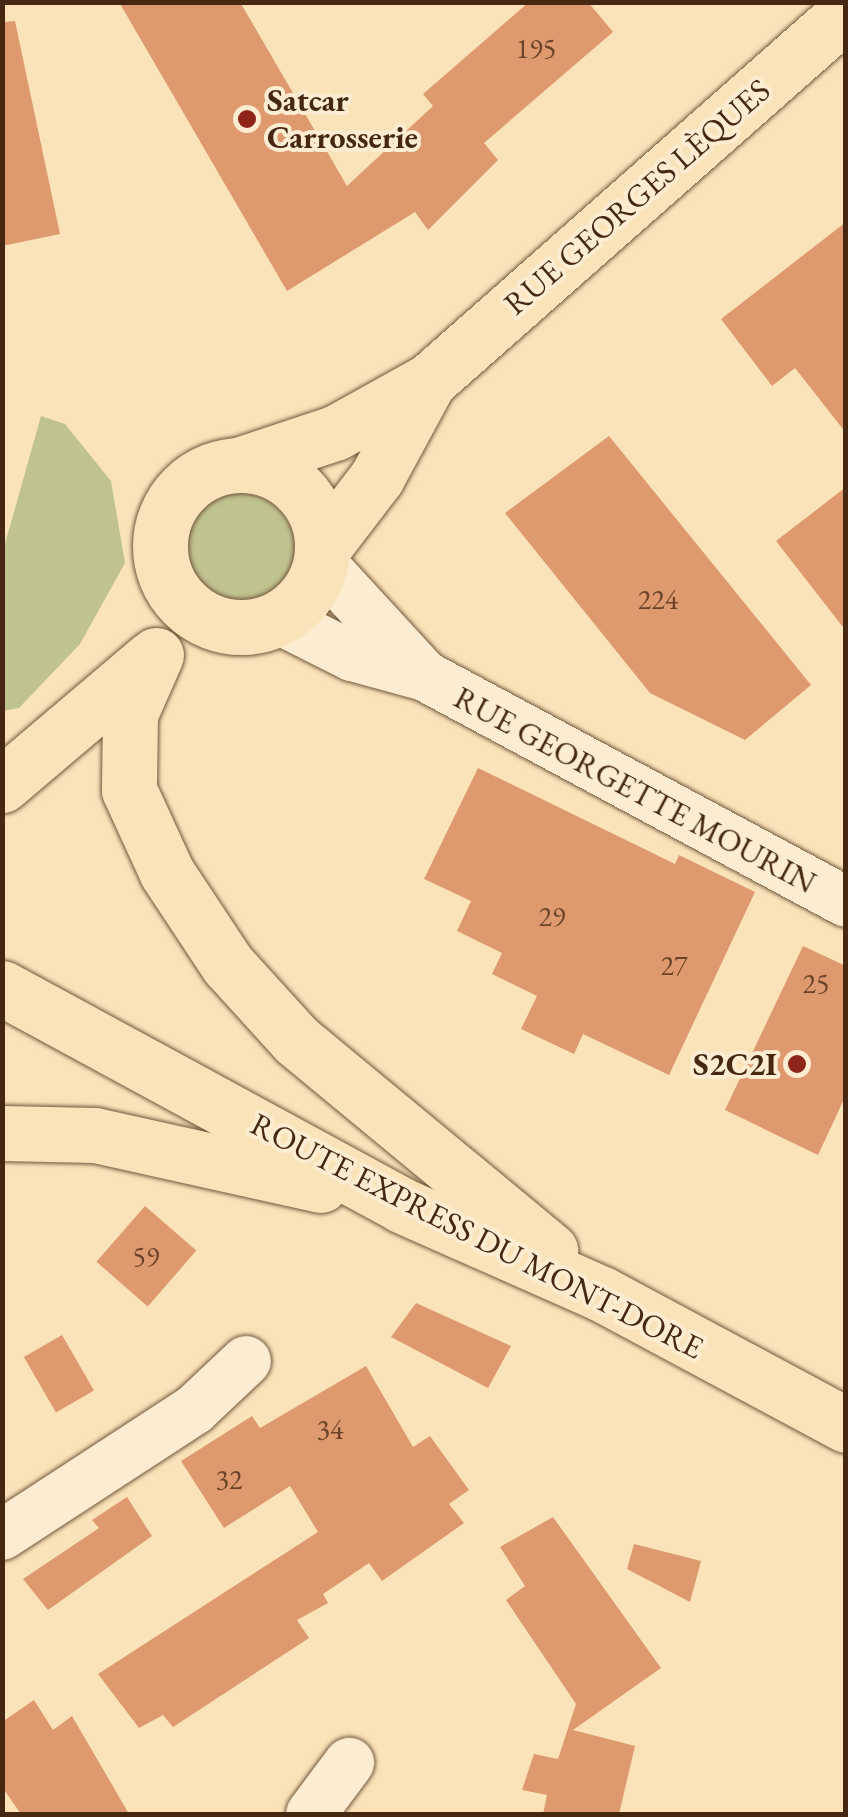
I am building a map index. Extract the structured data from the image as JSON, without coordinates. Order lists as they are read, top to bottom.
{
  "streets": {
    "main road": ["RUE GEORGES LÈQUES", "ROUTE EXPRESS DU MONT-DORE"],
    "street": ["RUE GEORGETTE MOURIN"]
  },
  "crossings": [
    ["RUE GEORGES LÈQUES", "RUE GEORGETTE MOURIN"]
  ],
  "places": ["Satcar Carrosserie", "S2C2I"],
  "house_numbers": [
    "195",
    "224",
    "29",
    "27",
    "25",
    "59",
    "34",
    "32"
  ]
}
